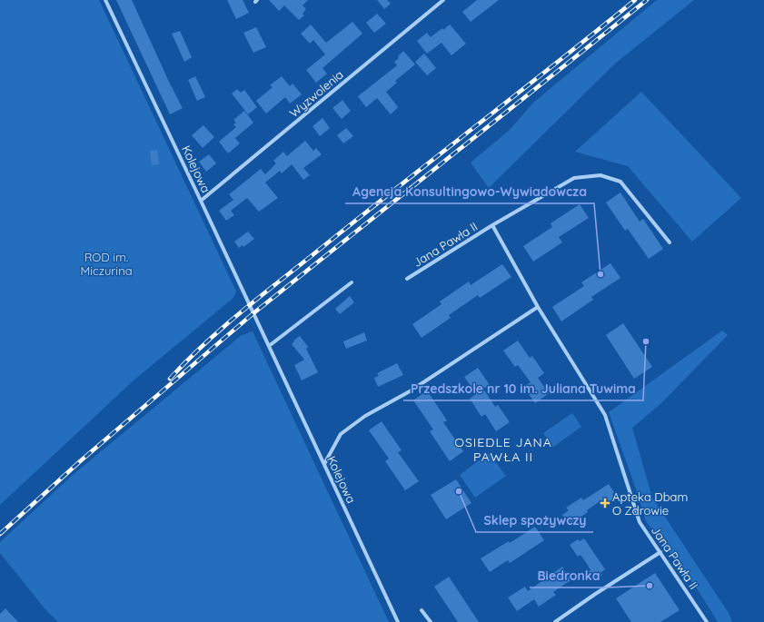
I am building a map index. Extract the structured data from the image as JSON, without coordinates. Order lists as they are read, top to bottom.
{
  "streets": {
    "street": ["Wyzwolenia", "Kolejowa", "Jana Pawła II"]
  },
  "crossings": [
    ["Wyzwolenia", "Kolejowa"]
  ],
  "districts": ["OSIEDLE JANA PAWŁA II"],
  "parks": ["ROD im. Miczurina"],
  "places": {
    "other": [
      "Agencja Konsultingowo-Wywiadowcza",
      "Przedszkole nr 10 im. Juliana Tuwima",
      "Sklep spożywczy",
      "Biedronka"
    ],
    "health": ["Apteka Dbam O Zdrowie"]
  }
}
